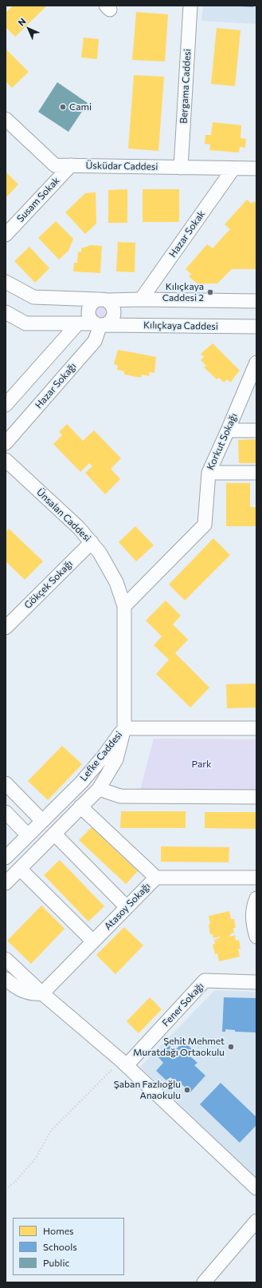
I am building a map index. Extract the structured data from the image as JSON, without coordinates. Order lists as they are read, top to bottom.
{
  "streets": {
    "street": [
      "Bergama Caddesi",
      "Üsküdar Caddesi",
      "Susam Sokak",
      "Hazar Sokak",
      "Kılıçkaya Caddesi",
      "Hazar Sokağı",
      "Korkut Sokağı",
      "Ünsalan Caddesi",
      "Gökçek Sokağı",
      "Lefke Caddesi",
      "Atasoy Sokağı",
      "Fener Sokağı"
    ]
  },
  "crossings": [
    ["Bergama Caddesi", "Üsküdar Caddesi"],
    ["Üsküdar Caddesi", "Susam Sokak"],
    ["Üsküdar Caddesi", "Hazar Sokak"],
    ["Kılıçkaya Caddesi", "Hazar Sokağı"],
    ["Korkut Sokağı", "Ünsalan Caddesi"],
    ["Ünsalan Caddesi", "Gökçek Sokağı"],
    ["Ünsalan Caddesi", "Lefke Caddesi"]
  ],
  "parks": ["Park"],
  "places": [
    "Cami",
    "Kılıçkaya Caddesi 2",
    "Şehit Mehmet Muratdağı Ortaokulu",
    "Şaban Fazlıoğlu Anaokulu"
  ],
  "legend": ["Homes", "Schools", "Public"],
  "north": "top left"
}
